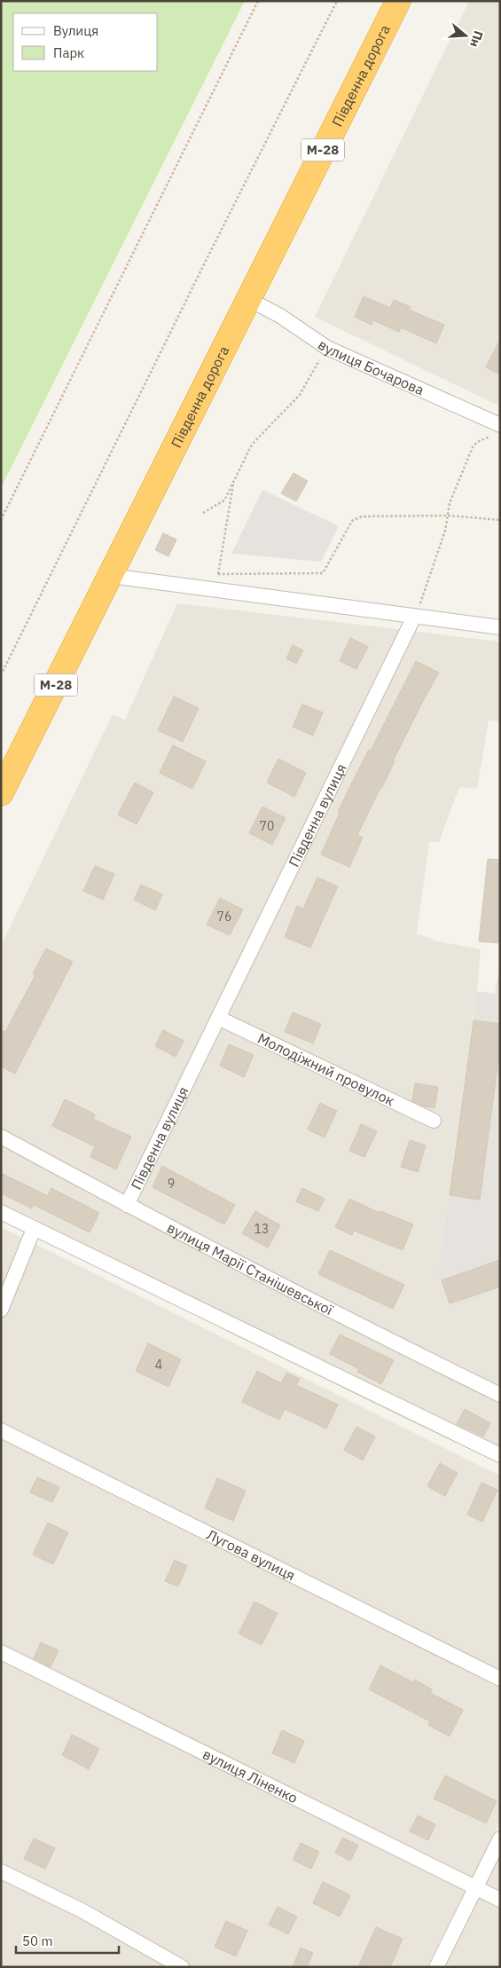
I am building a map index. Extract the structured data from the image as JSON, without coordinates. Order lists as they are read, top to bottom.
{
  "streets": {
    "highway": ["Південна дорога", "М-28"],
    "street": [
      "вулиця Бочарова",
      "Південна вулиця",
      "Молодіжний провулок",
      "вулиця Марії Станішевської",
      "Лугова вулиця",
      "вулиця Ліненко"
    ]
  },
  "crossings": [
    ["Південна дорога", "вулиця Бочарова"],
    ["Південна вулиця", "Молодіжний провулок"],
    ["Південна вулиця", "вулиця Марії Станішевської"]
  ],
  "house_numbers": [
    "70",
    "76",
    "9",
    "13",
    "4"
  ],
  "legend": ["Вулиця", "Парк"],
  "scale_bar": "50 m",
  "north": "right"
}
